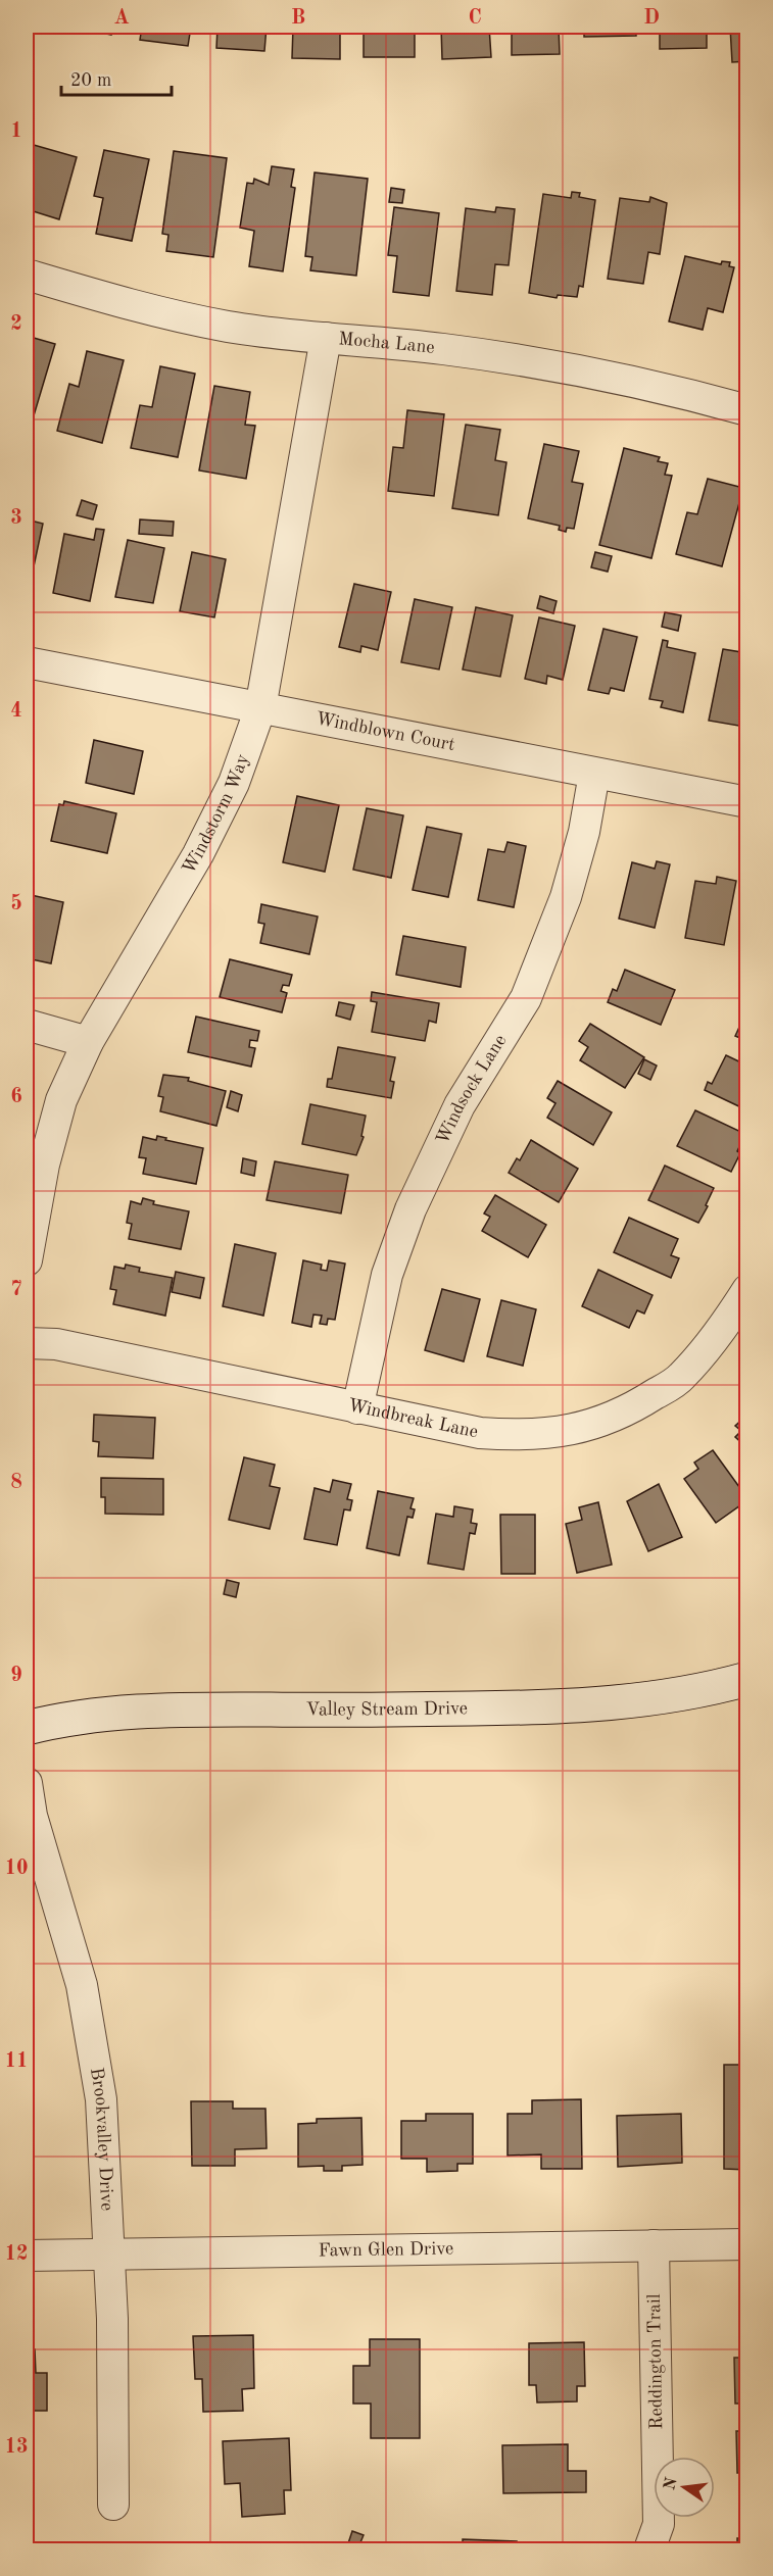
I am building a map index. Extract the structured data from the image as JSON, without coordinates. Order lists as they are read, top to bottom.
{
  "streets": {
    "street": [
      "Mocha Lane",
      "Windblown Court",
      "Windstorm Way",
      "Windsock Lane",
      "Windbreak Lane",
      "Valley Stream Drive",
      "Brookvalley Drive",
      "Fawn Glen Drive",
      "Reddington Trail"
    ]
  },
  "crossings": [
    ["Mocha Lane", "Windstorm Way"],
    ["Windblown Court", "Windstorm Way"],
    ["Windblown Court", "Windsock Lane"],
    ["Windsock Lane", "Windbreak Lane"],
    ["Brookvalley Drive", "Fawn Glen Drive"],
    ["Fawn Glen Drive", "Reddington Trail"]
  ],
  "scale_bar": "20 m",
  "north": "left",
  "grid": {
    "columns": [
      "A",
      "B",
      "C",
      "D"
    ],
    "rows": [
      "1",
      "2",
      "3",
      "4",
      "5",
      "6",
      "7",
      "8",
      "9",
      "10",
      "11",
      "12",
      "13"
    ]
  }
}
